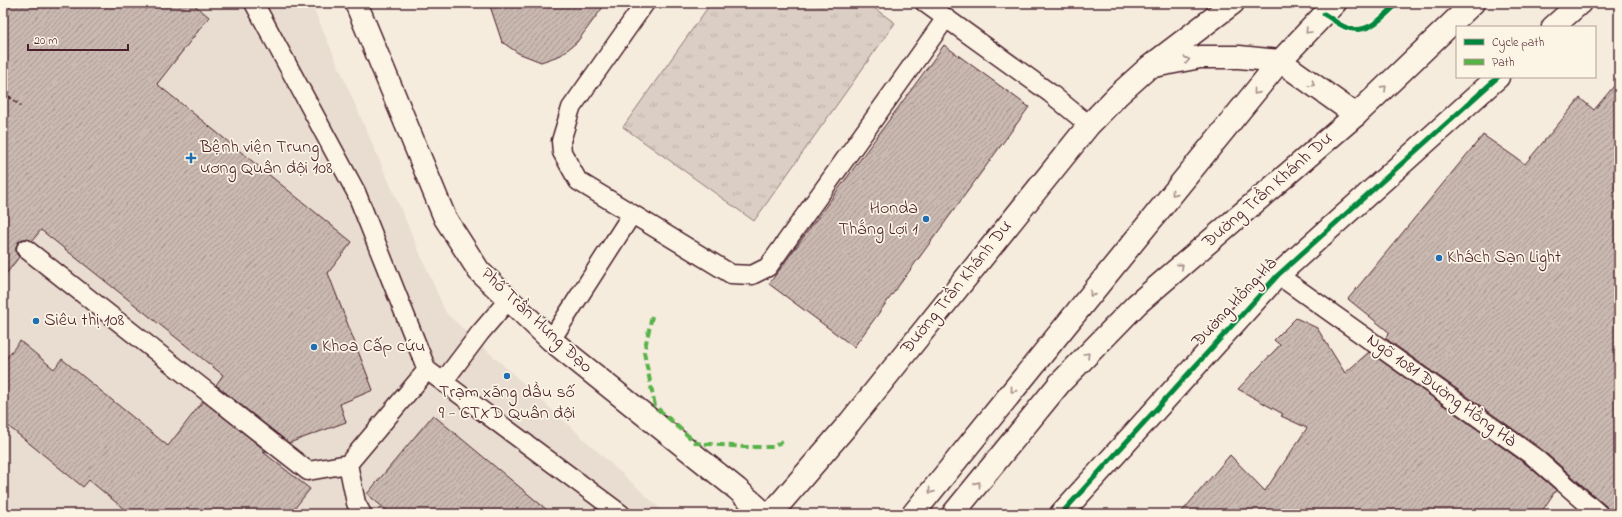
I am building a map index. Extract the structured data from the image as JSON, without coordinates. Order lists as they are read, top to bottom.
{
  "streets": {
    "main road": ["Đường Trần Khánh Dư", "Đường Hồng Hà", "Phố Trần Hưng Đạo"],
    "lane": ["Ngõ 1081 Đường Hồng Hà"]
  },
  "crossings": [
    ["Đường Hồng Hà", "Ngõ 1081 Đường Hồng Hà"]
  ],
  "places": {
    "health": ["Bệnh viện Trung ương Quân đội 108"],
    "other": [
      "Honda Thắng Lợi 1",
      "Khách Sạn Light",
      "Siêu thị 108",
      "Khoa Cấp cứu",
      "Trạm xăng dầu số 9 - CTXD Quân đội"
    ]
  },
  "legend": ["Cycle path", "Path"],
  "scale_bar": "20 m"
}
